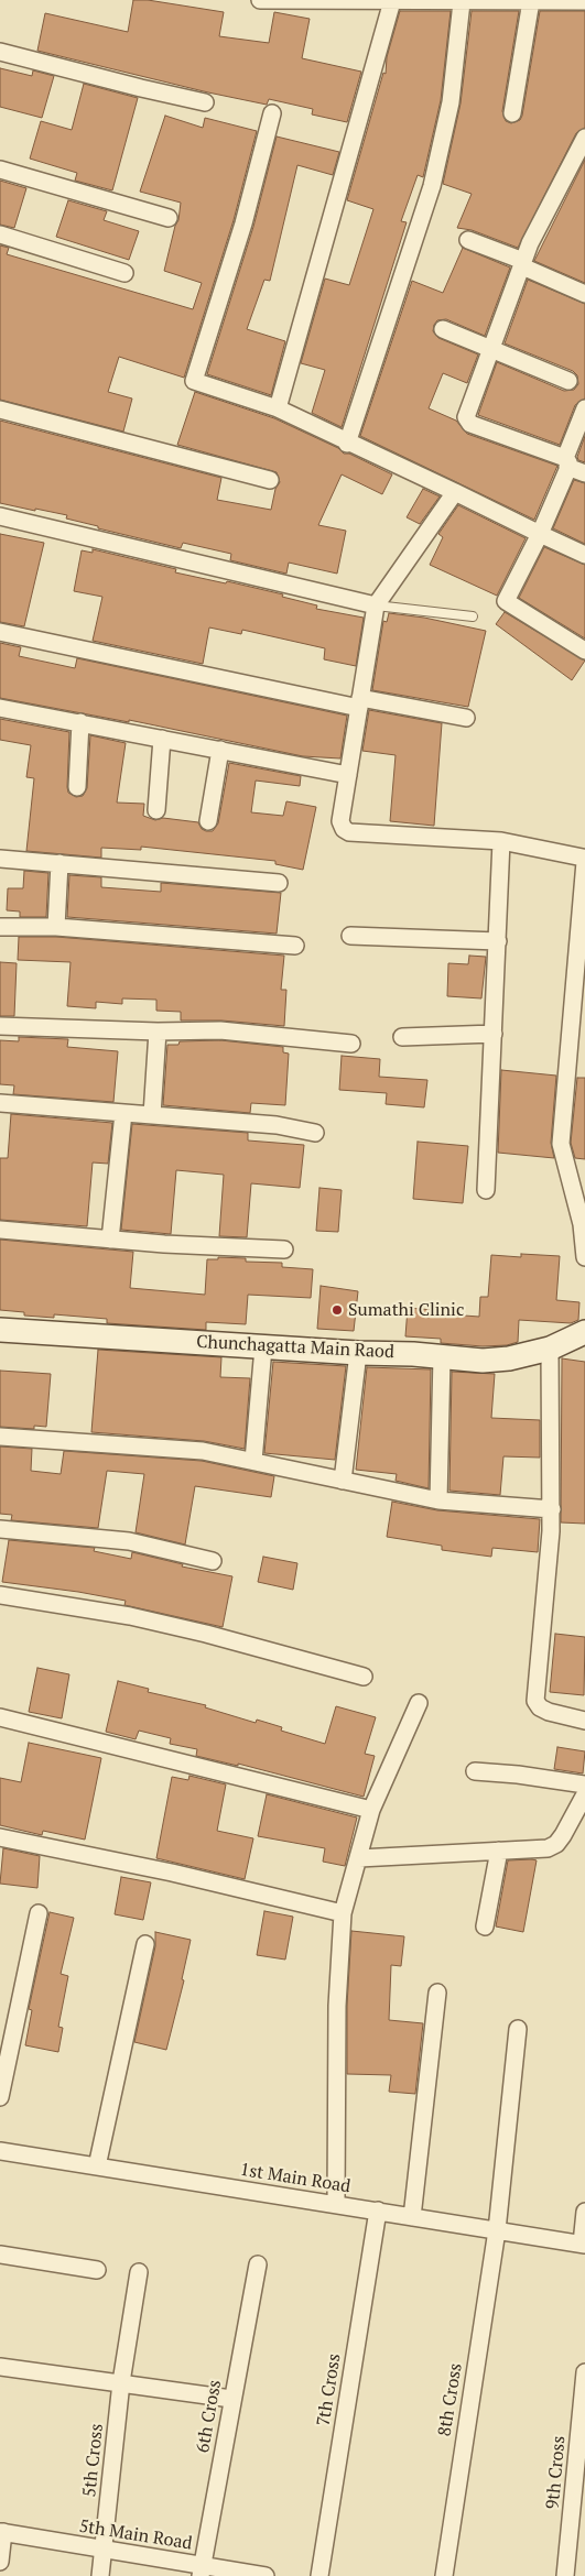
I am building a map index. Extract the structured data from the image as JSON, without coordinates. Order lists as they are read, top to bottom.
{
  "streets": {
    "street": [
      "Chunchagatta Main Raod",
      "1st Main Road",
      "7th Cross",
      "8th Cross",
      "6th Cross",
      "5th Cross",
      "9th Cross",
      "5th Main Road"
    ]
  },
  "crossings": [
    ["1st Main Road", "7th Cross"],
    ["1st Main Road", "8th Cross"],
    ["6th Cross", "5th Main Road"],
    ["5th Cross", "5th Main Road"]
  ],
  "places": ["Sumathi Clinic"]
}
